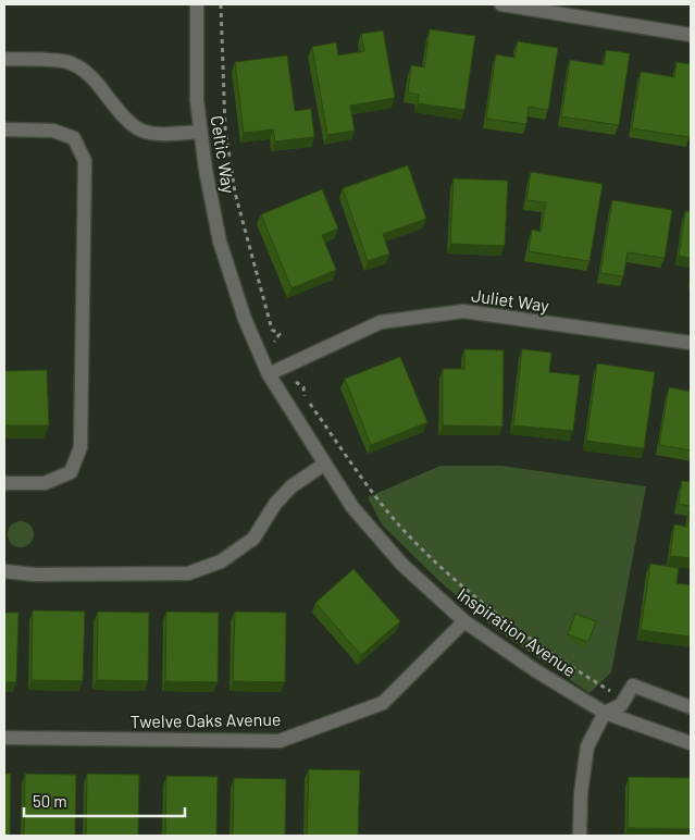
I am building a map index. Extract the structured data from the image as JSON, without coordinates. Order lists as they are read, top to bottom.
{
  "streets": {
    "street": [
      "Celtic Way",
      "Juliet Way",
      "Inspiration Avenue",
      "Twelve Oaks Avenue"
    ]
  },
  "crossings": [
    ["Celtic Way", "Inspiration Avenue"],
    ["Juliet Way", "Inspiration Avenue"],
    ["Inspiration Avenue", "Twelve Oaks Avenue"]
  ],
  "scale_bar": "50 m"
}
